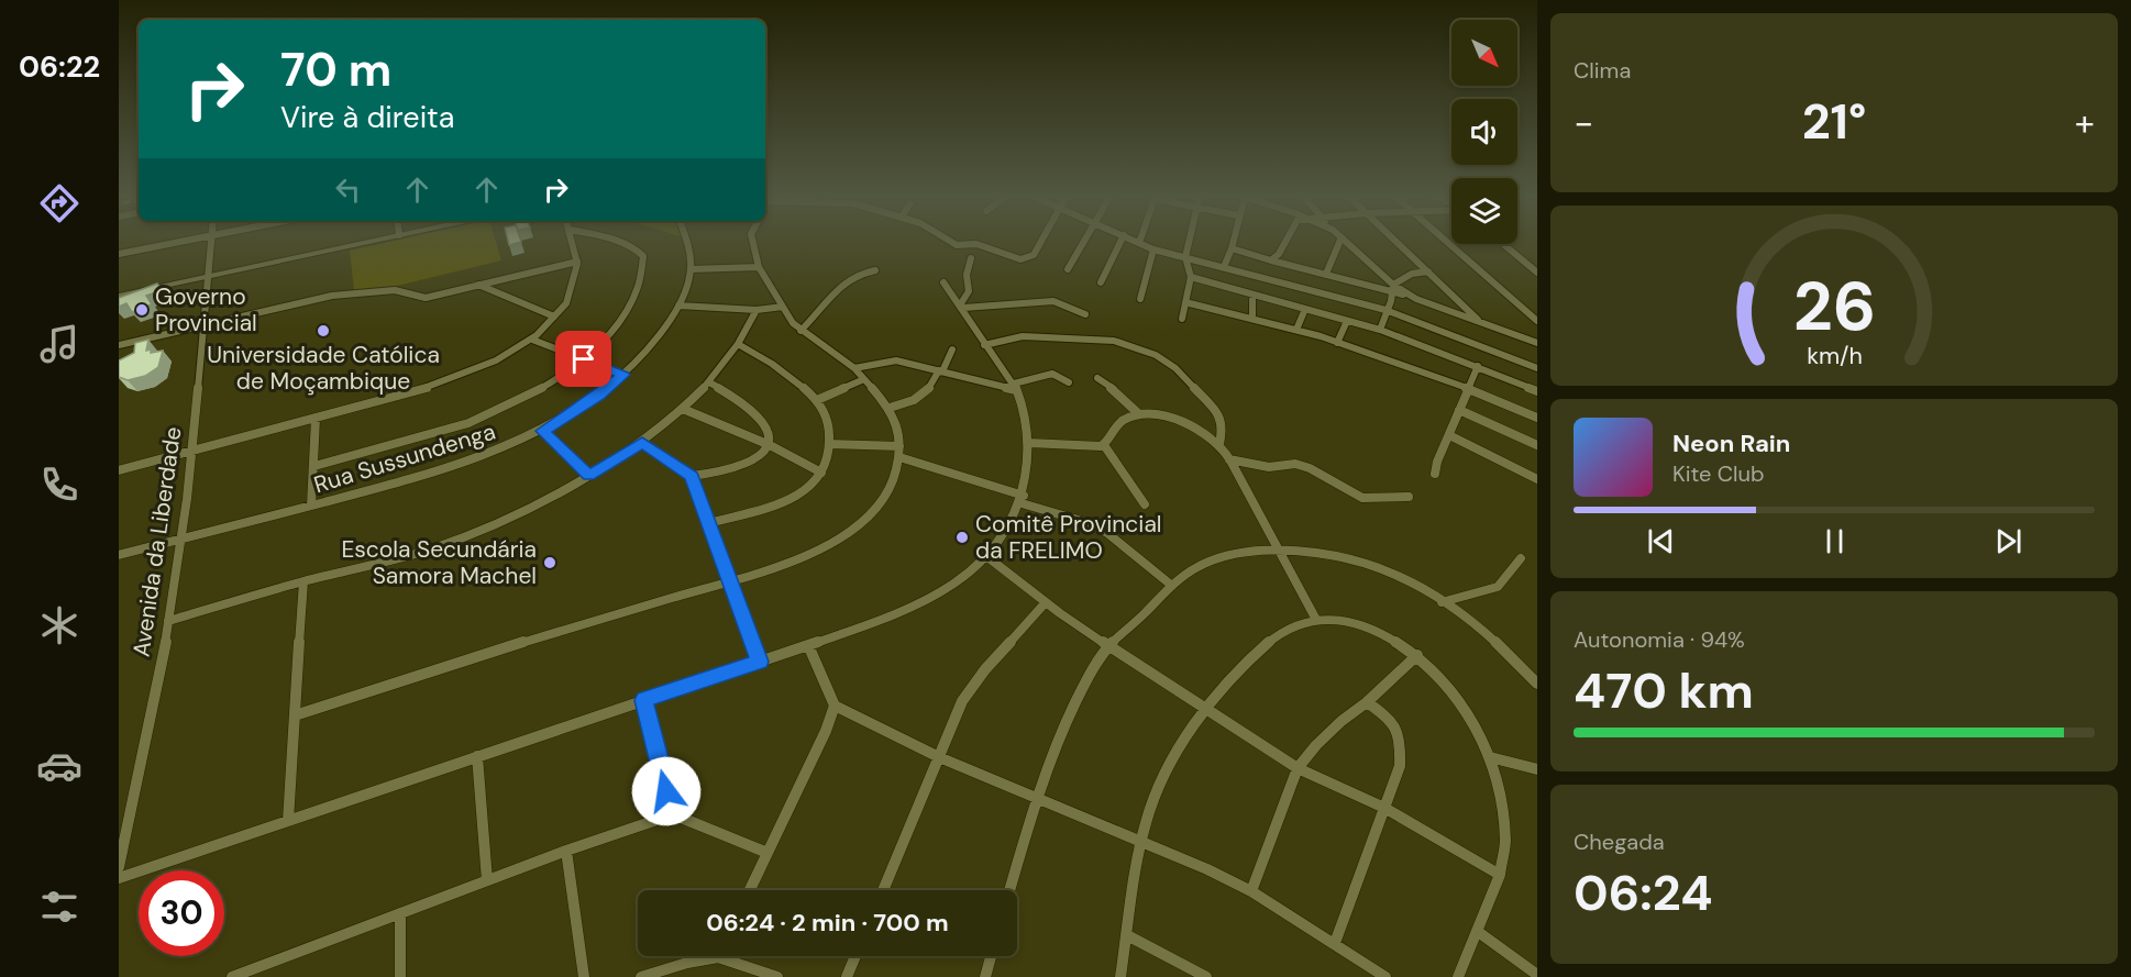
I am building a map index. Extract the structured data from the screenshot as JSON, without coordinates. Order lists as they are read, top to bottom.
{
  "streets": {
    "street": ["Rua Sussundenga", "Avenida da Liberdade"]
  },
  "crossings": [
    ["Rua Sussundenga", "Avenida da Liberdade"]
  ],
  "places": [
    "Governo Provincial",
    "Universidade Católica de Moçambique",
    "Comitê Provincial da FRELIMO",
    "Escola Secundária Samora Machel"
  ],
  "north": "bottom right",
  "page": {
    "tabs": "06:22",
    "tile": [
      "Clima",
      ["Autonomia · 94%", "470 km"],
      ["Chegada", "06:24"]
    ],
    "turn": ["70 m", "Vire à direita"],
    "heat": ["−", "21°", "+"],
    "song": ["Neon Rain", "Kite Club"],
    "limit": "30",
    "trip": "06:24 · 2 min · 700 m",
    "gauge": ["26", "km/h"]
  }
}
